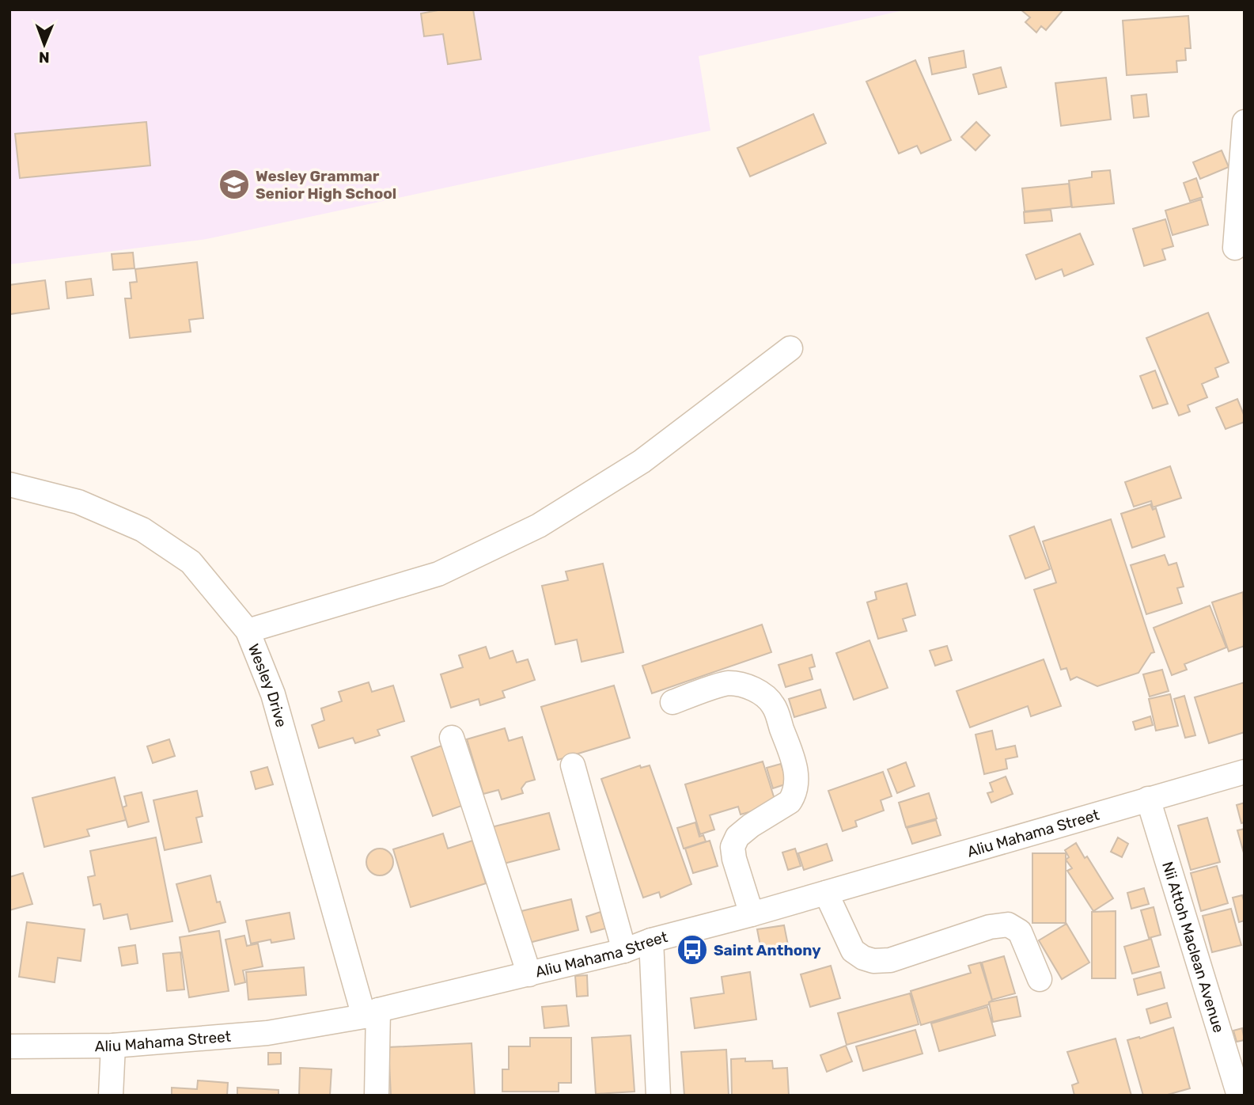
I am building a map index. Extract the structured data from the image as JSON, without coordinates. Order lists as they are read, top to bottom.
{
  "streets": {
    "street": ["Wesley Drive", "Aliu Mahama Street", "Nii Attoh Maclean Avenue"]
  },
  "crossings": [
    ["Wesley Drive", "Aliu Mahama Street"],
    ["Aliu Mahama Street", "Nii Attoh Maclean Avenue"]
  ],
  "places": {
    "school or university": ["Wesley Grammar Senior High School"],
    "bus stop": ["Saint Anthony"]
  },
  "north": "bottom"
}
